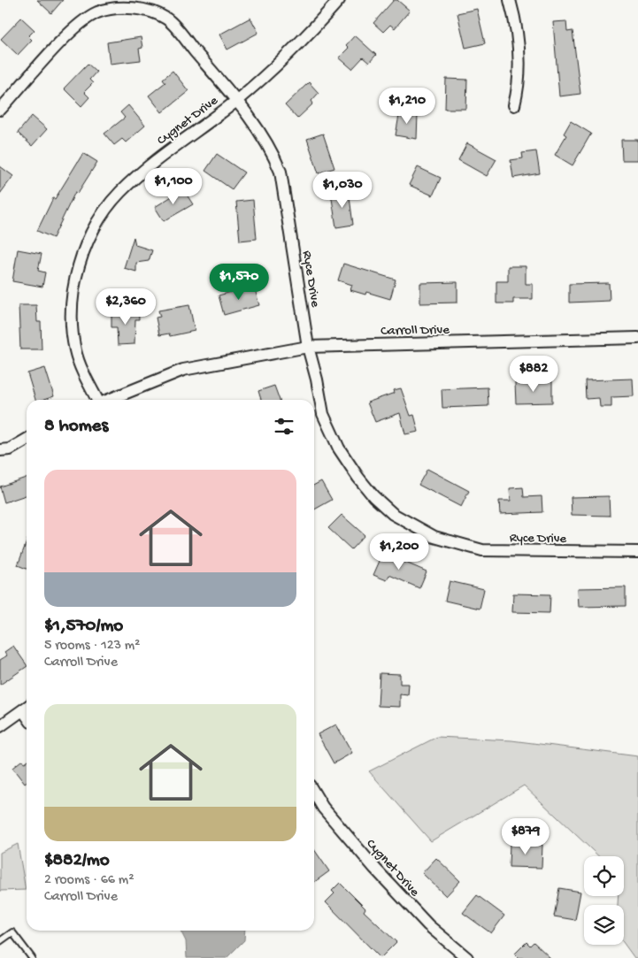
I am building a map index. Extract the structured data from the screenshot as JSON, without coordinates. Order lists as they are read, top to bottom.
{
  "streets": {
    "street": ["Cygnet Drive", "Ryce Drive", "Carroll Drive"]
  },
  "crossings": [
    ["Cygnet Drive", "Ryce Drive"],
    ["Ryce Drive", "Carroll Drive"]
  ],
  "page": {
    "price": [
      "$1,210",
      "$1,100",
      "$1,030",
      "$1,570",
      "$2,360",
      "$882",
      "$1,200",
      "$879"
    ],
    "heading": "8 homes",
    "list": [
      {
        "name": "$1,570/mo",
        "note": "5 rooms · 123 m² · Carroll Drive"
      },
      {
        "name": "$882/mo",
        "note": "2 rooms · 66 m² · Carroll Drive"
      }
    ]
  }
}
